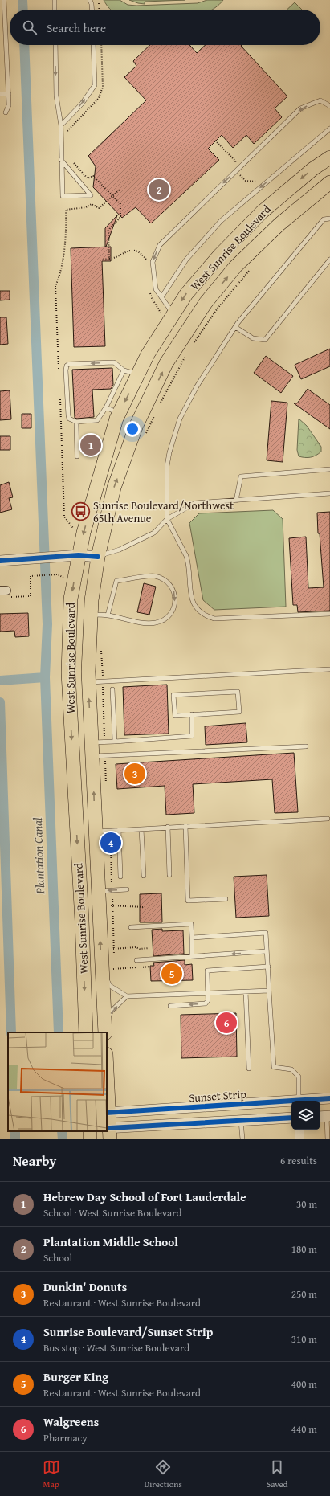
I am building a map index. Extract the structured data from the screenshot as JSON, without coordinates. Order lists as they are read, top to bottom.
{
  "streets": {
    "highway": ["West Sunrise Boulevard"],
    "street": ["Sunset Strip"]
  },
  "water": ["Plantation Canal"],
  "places": {
    "bus stop": ["Sunrise Boulevard/Northwest 65th Avenue"]
  },
  "page": {
    "search": "Search here",
    "pins": [
      "2",
      "1",
      "3",
      "4",
      "5",
      "6"
    ],
    "heading": ["Nearby", "6 results"],
    "list": [
      {
        "mark": "1",
        "name": "Hebrew Day School of Fort Lauderdale",
        "note": "School · West Sunrise Boulevard",
        "value": "30 m"
      },
      {
        "mark": "2",
        "name": "Plantation Middle School",
        "note": "School",
        "value": "180 m"
      },
      {
        "mark": "3",
        "name": "Dunkin' Donuts",
        "note": "Restaurant · West Sunrise Boulevard",
        "value": "250 m"
      },
      {
        "mark": "4",
        "name": "Sunrise Boulevard/Sunset Strip",
        "note": "Bus stop · West Sunrise Boulevard",
        "value": "310 m"
      },
      {
        "mark": "5",
        "name": "Burger King",
        "note": "Restaurant · West Sunrise Boulevard",
        "value": "400 m"
      },
      {
        "mark": "6",
        "name": "Walgreens",
        "note": "Pharmacy",
        "value": "440 m"
      }
    ],
    "nav": ["Map", "Directions", "Saved"]
  }
}
